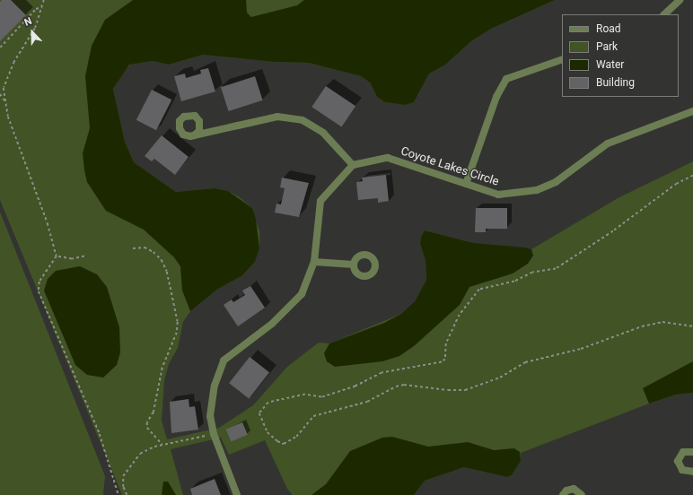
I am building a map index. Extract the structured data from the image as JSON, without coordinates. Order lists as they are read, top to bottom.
{
  "streets": {
    "street": ["Coyote Lakes Circle"]
  },
  "legend": [
    "Road",
    "Park",
    "Water",
    "Building"
  ],
  "north": "top"
}
